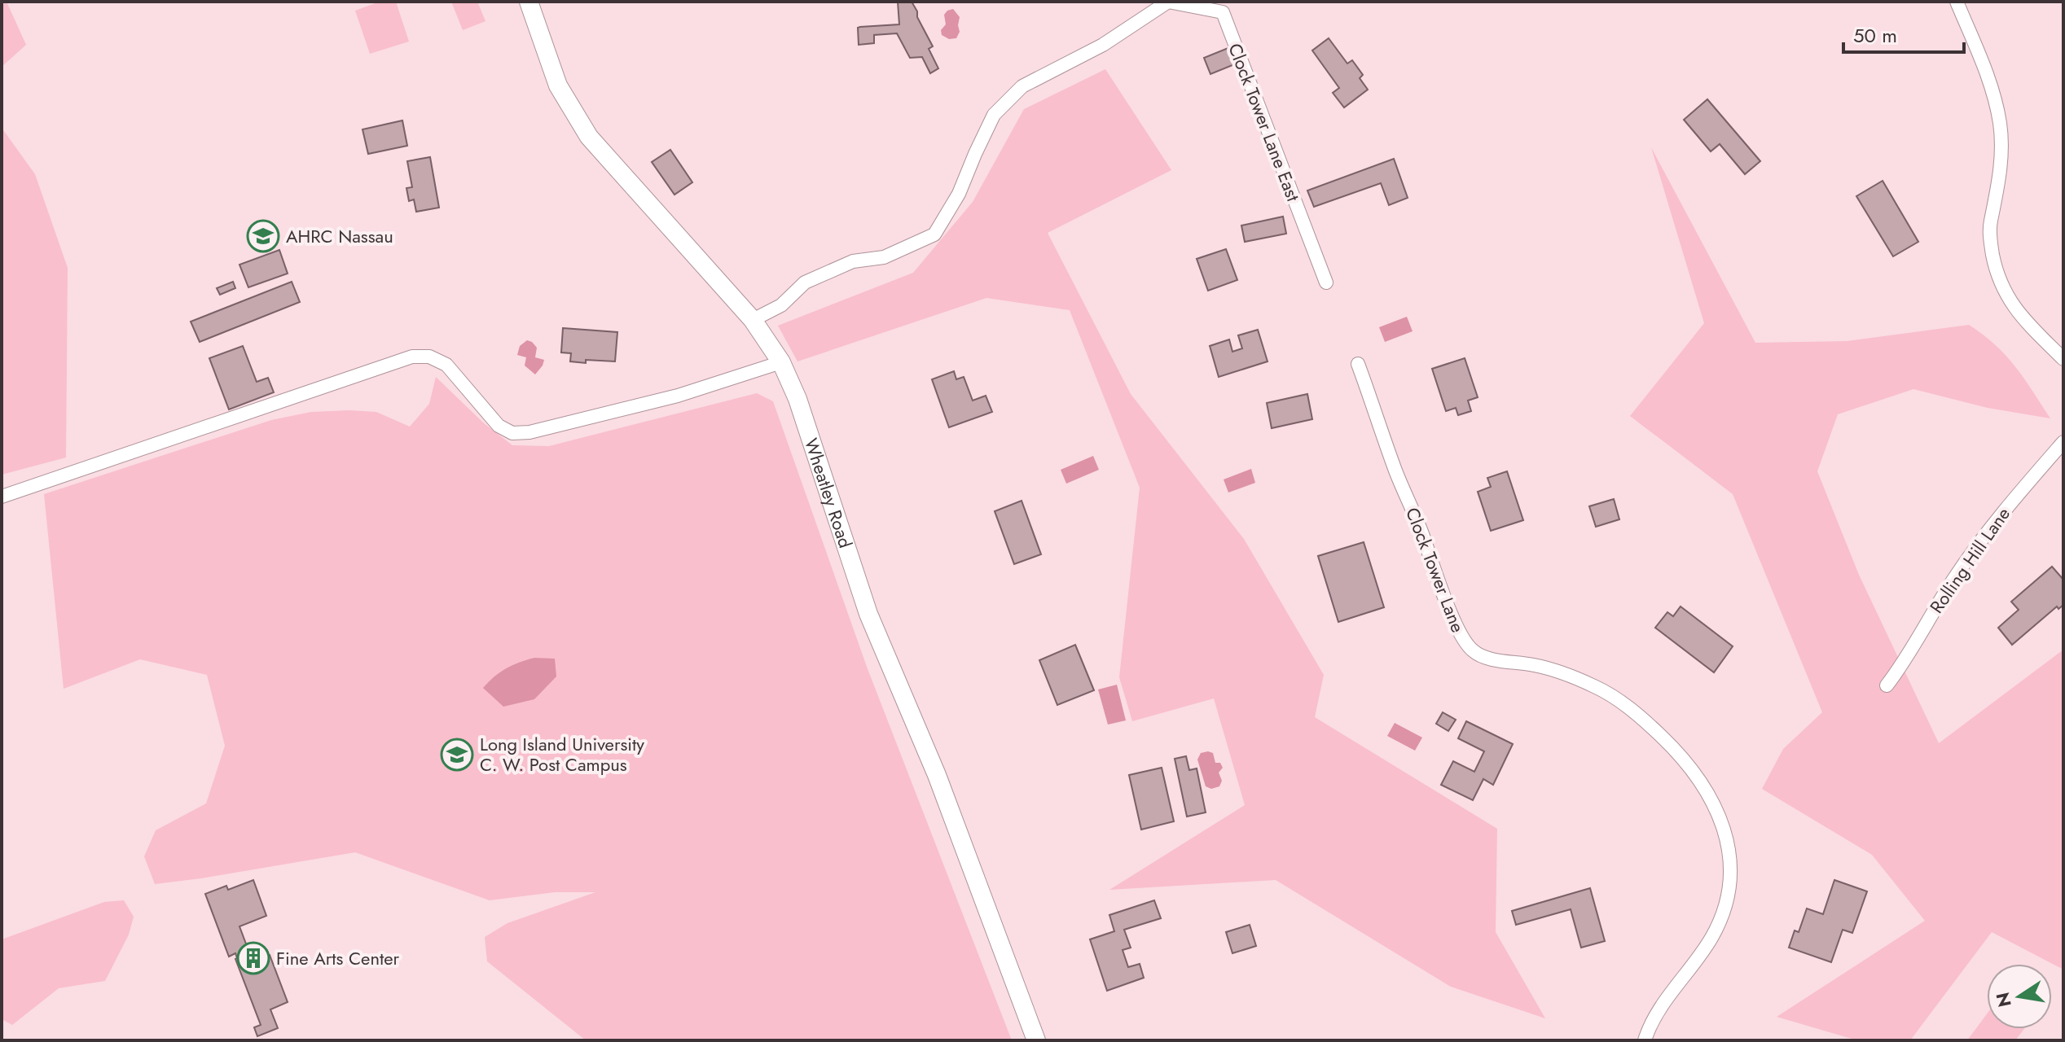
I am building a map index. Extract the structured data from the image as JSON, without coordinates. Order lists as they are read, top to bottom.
{
  "streets": {
    "main road": ["Wheatley Road"],
    "street": ["Clock Tower Lane East", "Rolling Hill Lane", "Clock Tower Lane"]
  },
  "crossings": [
    ["Clock Tower Lane East", "Wheatley Road"]
  ],
  "places": {
    "school or university": ["AHRC Nassau", "Long Island University C. W. Post Campus"],
    "building": ["Fine Arts Center"]
  },
  "scale_bar": "50 m",
  "north": "left"
}
